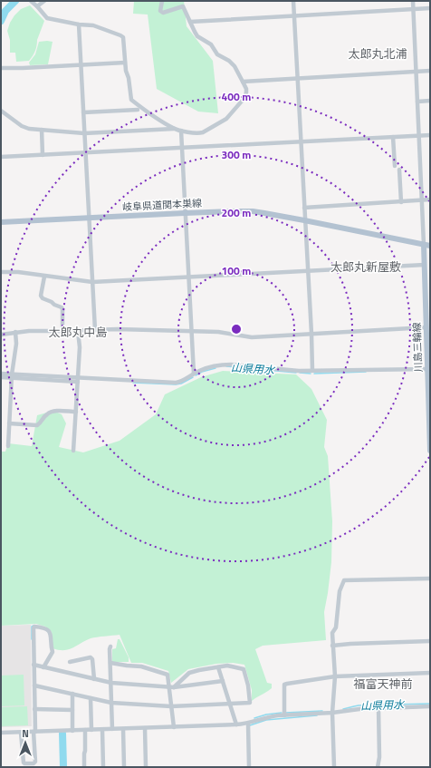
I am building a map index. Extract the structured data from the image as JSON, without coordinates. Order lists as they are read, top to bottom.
{
  "streets": {
    "main road": ["岐阜県道関本巣線", "川島三輪線"]
  },
  "crossings": [
    ["岐阜県道関本巣線", "川島三輪線"]
  ],
  "districts": [
    "太郎丸北浦",
    "太郎丸新屋敷",
    "太郎丸中島",
    "福富天神前"
  ],
  "water": ["山県用水"],
  "north": "top",
  "rings": [
    "400 m",
    "300 m",
    "200 m",
    "100 m"
  ]
}
